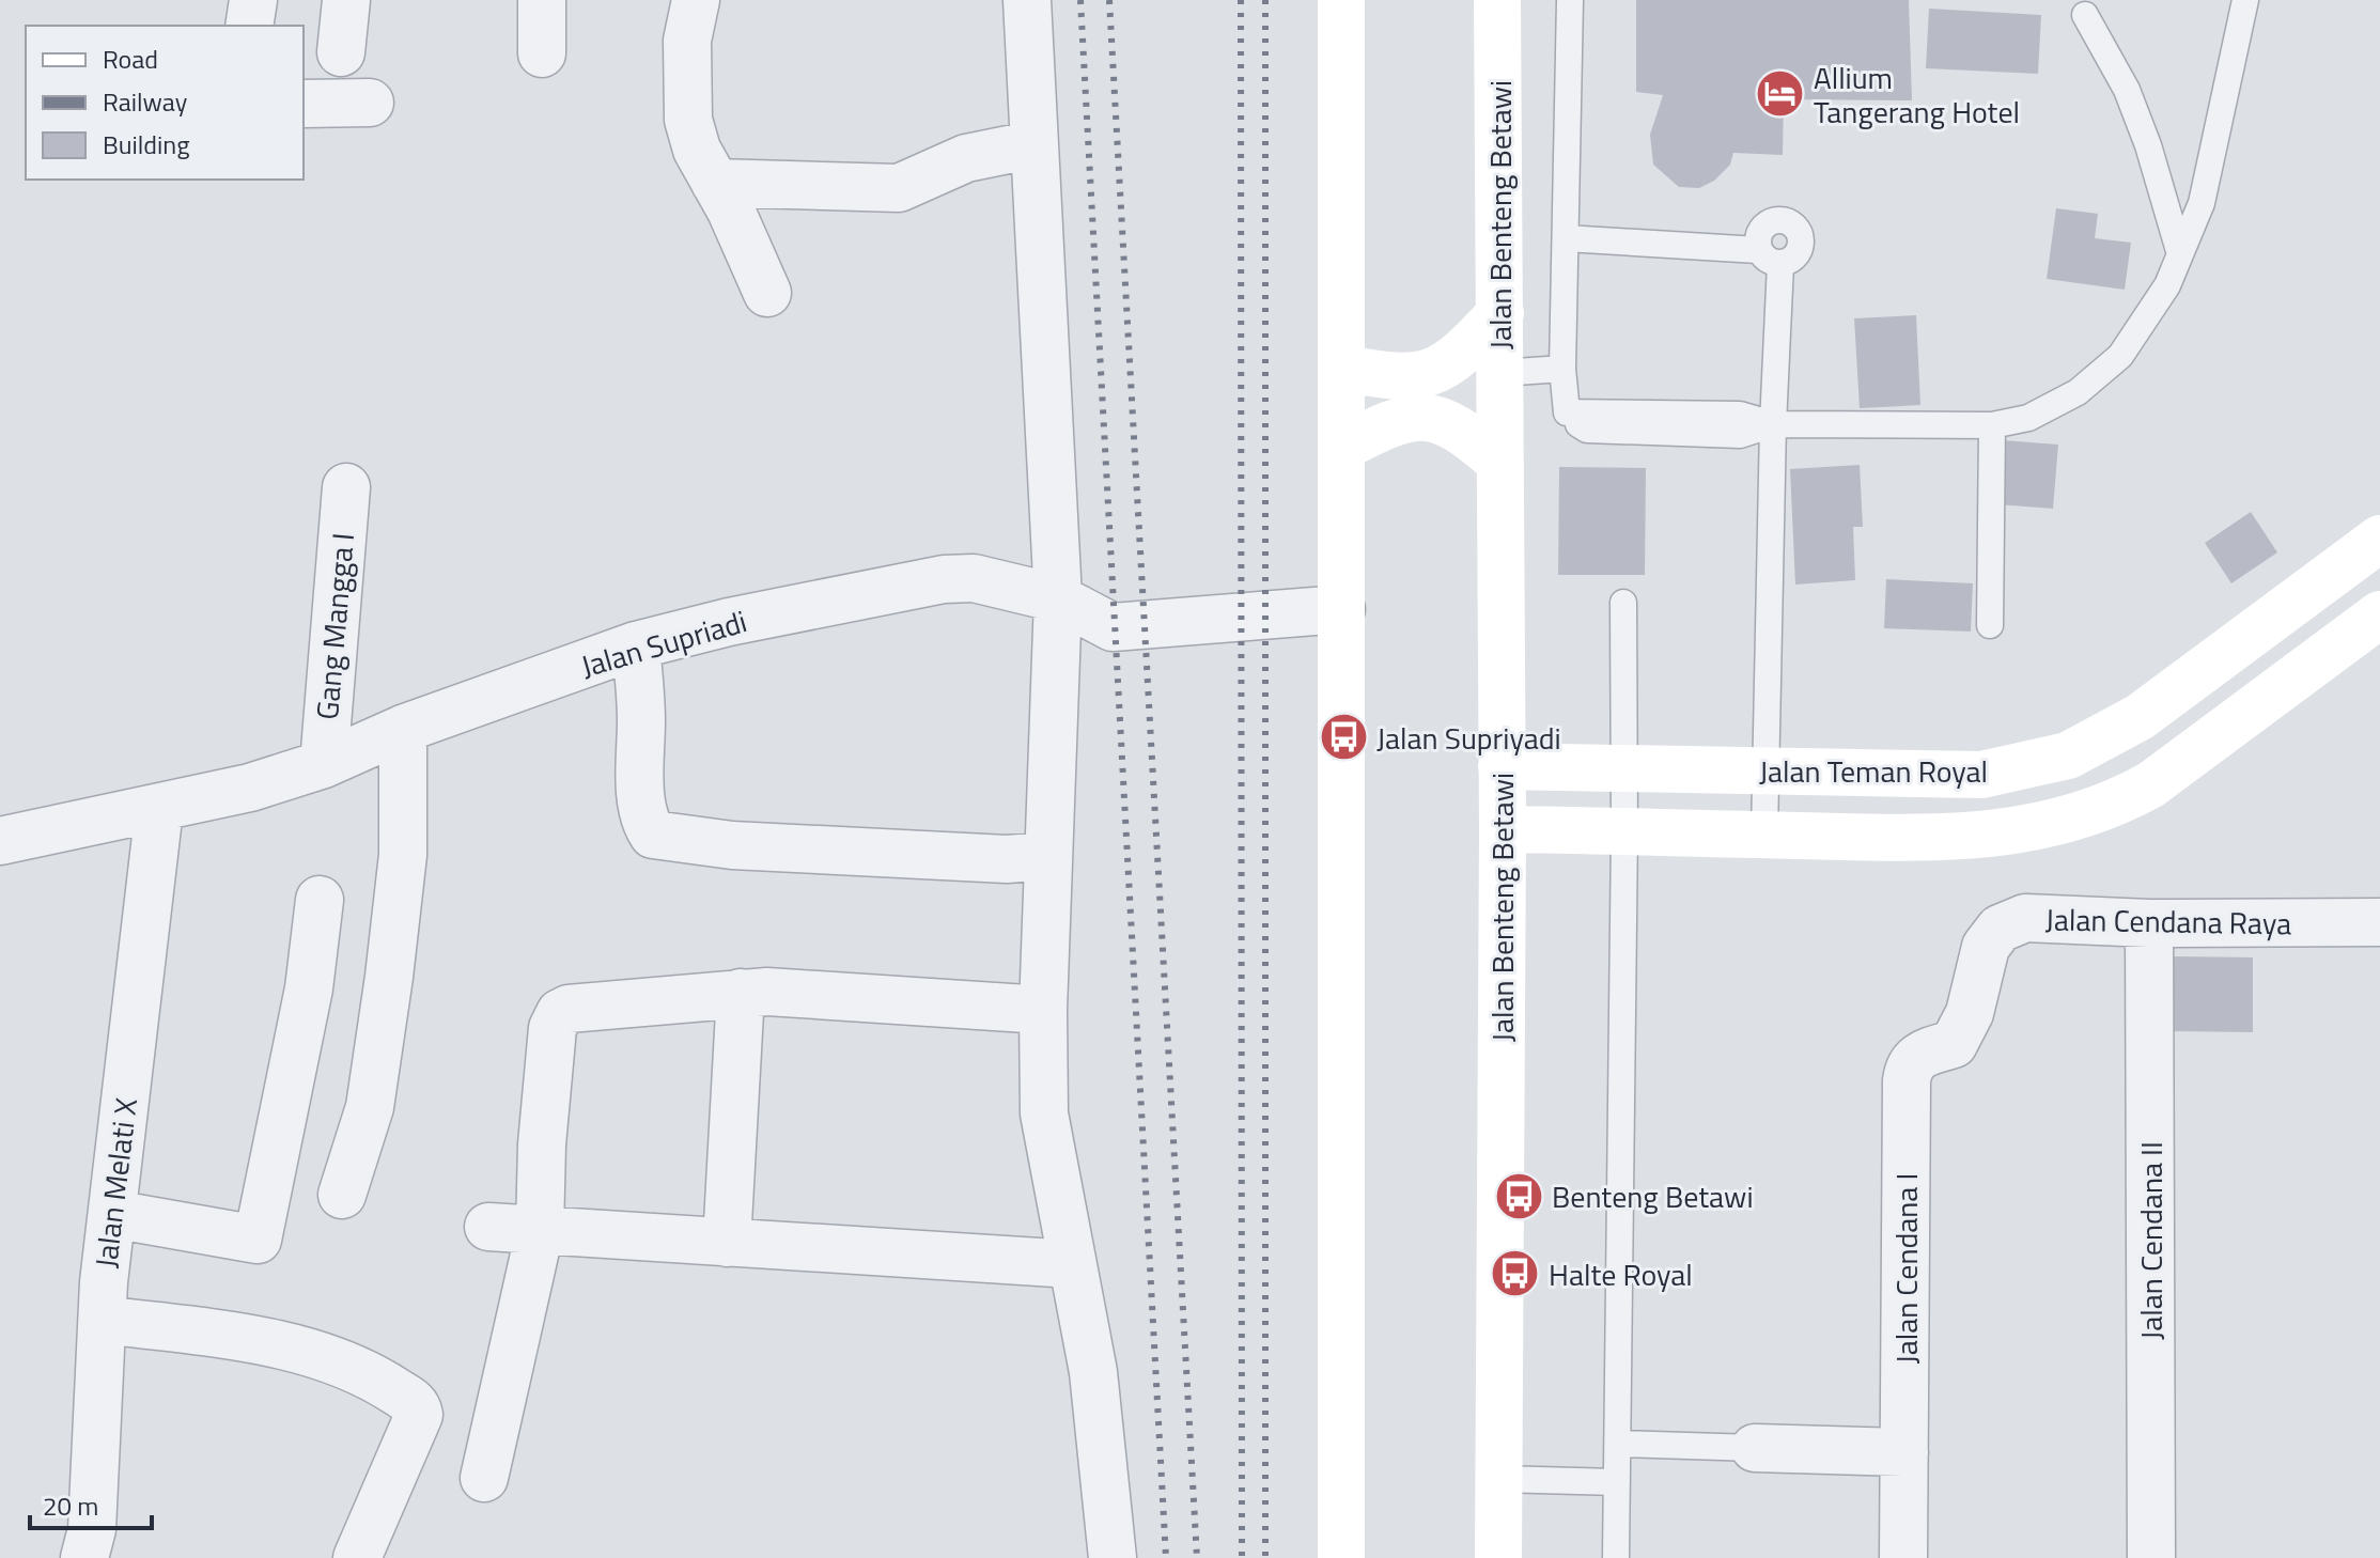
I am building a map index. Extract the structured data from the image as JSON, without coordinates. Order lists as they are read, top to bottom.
{
  "streets": {
    "main road": ["Jalan Benteng Betawi", "Jalan Teman Royal"],
    "street": [
      "Gang Mangga I",
      "Jalan Supriadi",
      "Jalan Cendana Raya",
      "Jalan Melati X",
      "Jalan Cendana II",
      "Jalan Cendana I"
    ]
  },
  "crossings": [
    ["Jalan Benteng Betawi", "Jalan Teman Royal"],
    ["Gang Mangga I", "Jalan Supriadi"],
    ["Jalan Supriadi", "Jalan Melati X"],
    ["Jalan Cendana Raya", "Jalan Cendana II"],
    ["Jalan Cendana Raya", "Jalan Cendana I"]
  ],
  "places": {
    "hotel": ["Allium Tangerang Hotel"],
    "bus stop": ["Jalan Supriyadi", "Benteng Betawi", "Halte Royal"]
  },
  "legend": ["Road", "Railway", "Building"],
  "scale_bar": "20 m"
}
